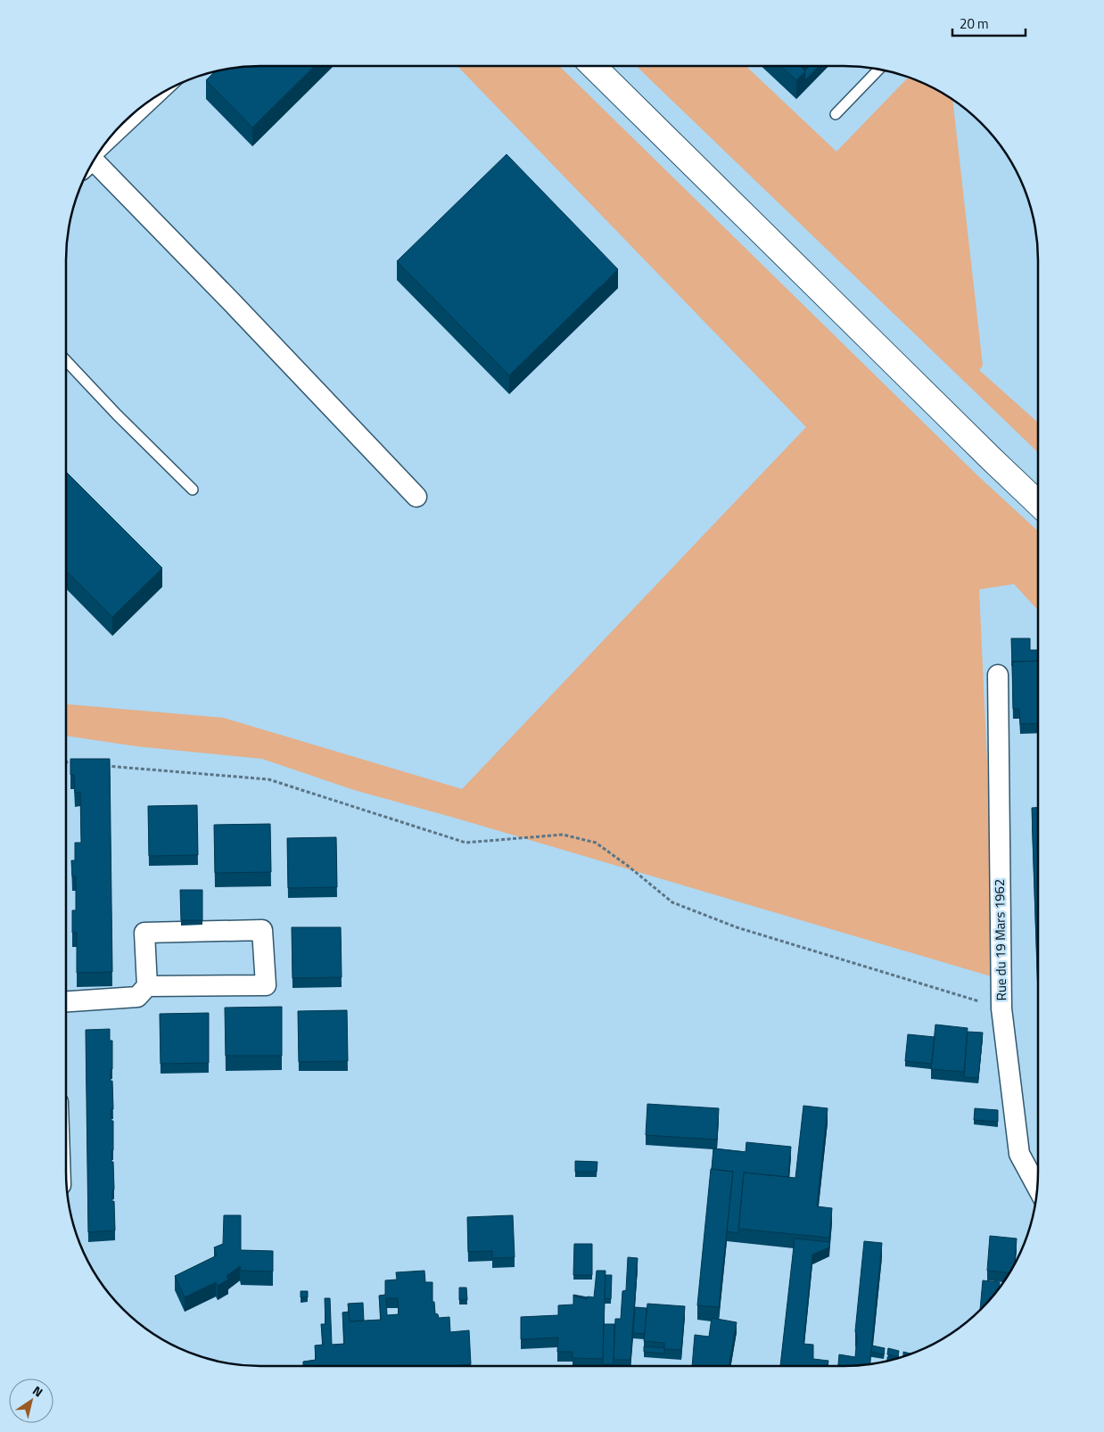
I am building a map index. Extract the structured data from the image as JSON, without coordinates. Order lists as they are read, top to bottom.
{
  "streets": {
    "street": ["Rue du 19 Mars 1962"]
  },
  "scale_bar": "20 m",
  "north": "top right"
}
